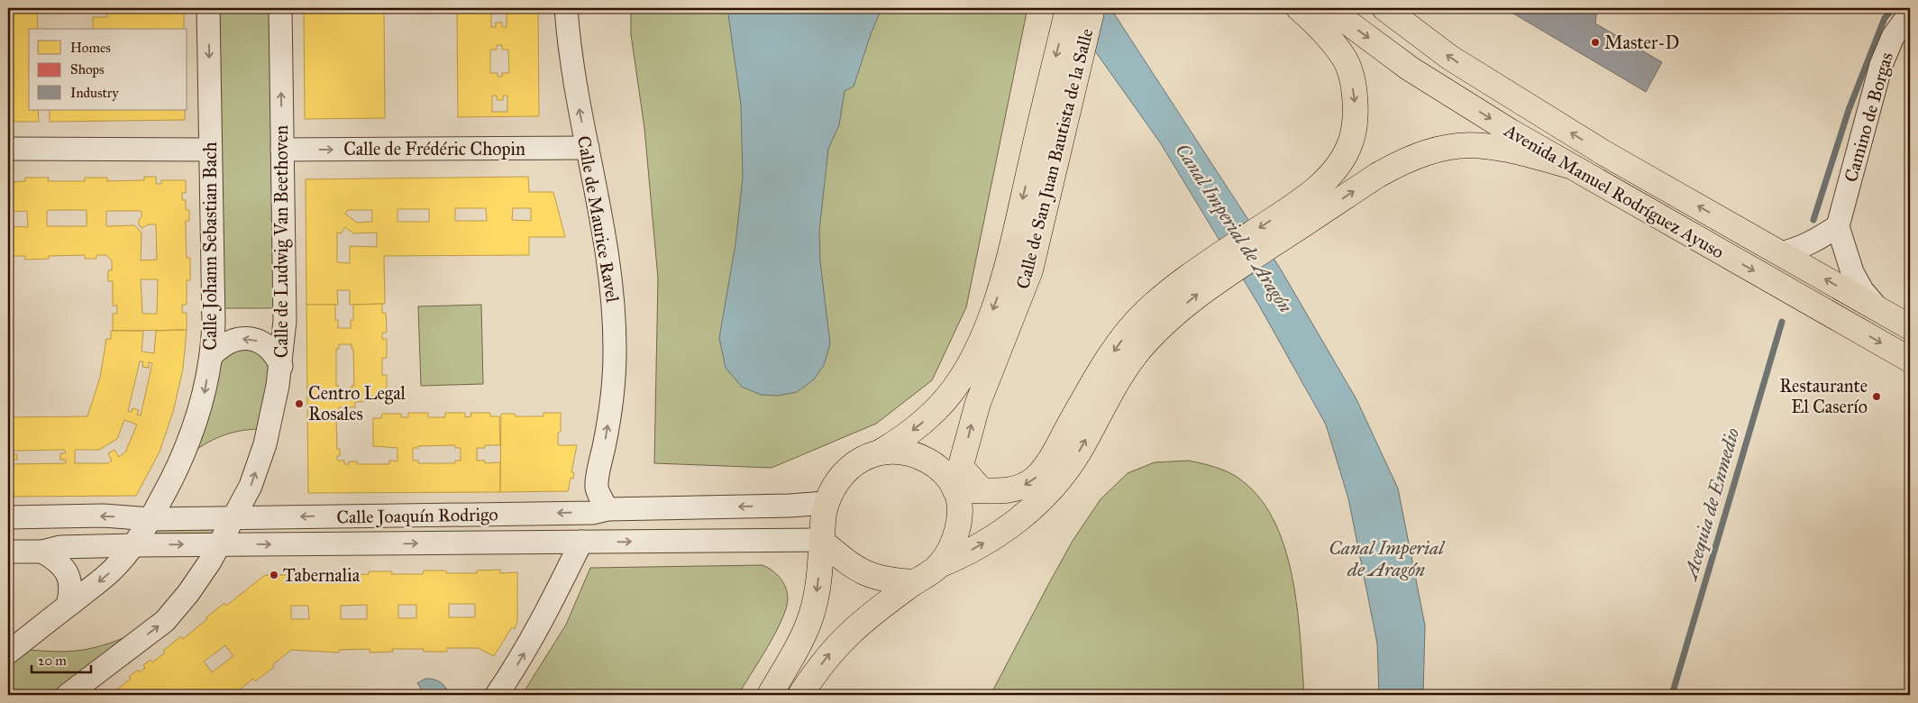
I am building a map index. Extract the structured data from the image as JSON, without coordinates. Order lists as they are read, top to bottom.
{
  "streets": {
    "main road": ["Calle de San Juan Bautista de la Salle", "Avenida Manuel Rodríguez Ayuso"],
    "street": [
      "Camino de Borgas",
      "Calle de Frédéric Chopin",
      "Calle de Maurice Ravel",
      "Calle de Ludwig Van Beethoven",
      "Calle Johann Sebastian Bach",
      "Calle Joaquín Rodrigo"
    ]
  },
  "crossings": [
    ["Calle de Frédéric Chopin", "Calle de Maurice Ravel"],
    ["Calle de Frédéric Chopin", "Calle de Ludwig Van Beethoven"],
    ["Calle de San Juan Bautista de la Salle", "Calle Joaquín Rodrigo"],
    ["Calle de Maurice Ravel", "Calle Joaquín Rodrigo"],
    ["Calle de Ludwig Van Beethoven", "Calle Joaquín Rodrigo"],
    ["Calle Johann Sebastian Bach", "Calle Joaquín Rodrigo"]
  ],
  "one_way": [
    "Calle de Frédéric Chopin",
    "Calle de Maurice Ravel",
    "Calle de Ludwig Van Beethoven",
    "Calle Johann Sebastian Bach"
  ],
  "water": ["Canal Imperial de Aragón", "Acequia de Enmedio"],
  "places": [
    "Master-D",
    "Restaurante El Caserío",
    "Centro Legal Rosales",
    "Tabernalia"
  ],
  "legend": ["Homes", "Shops", "Industry"],
  "scale_bar": "20 m"
}
